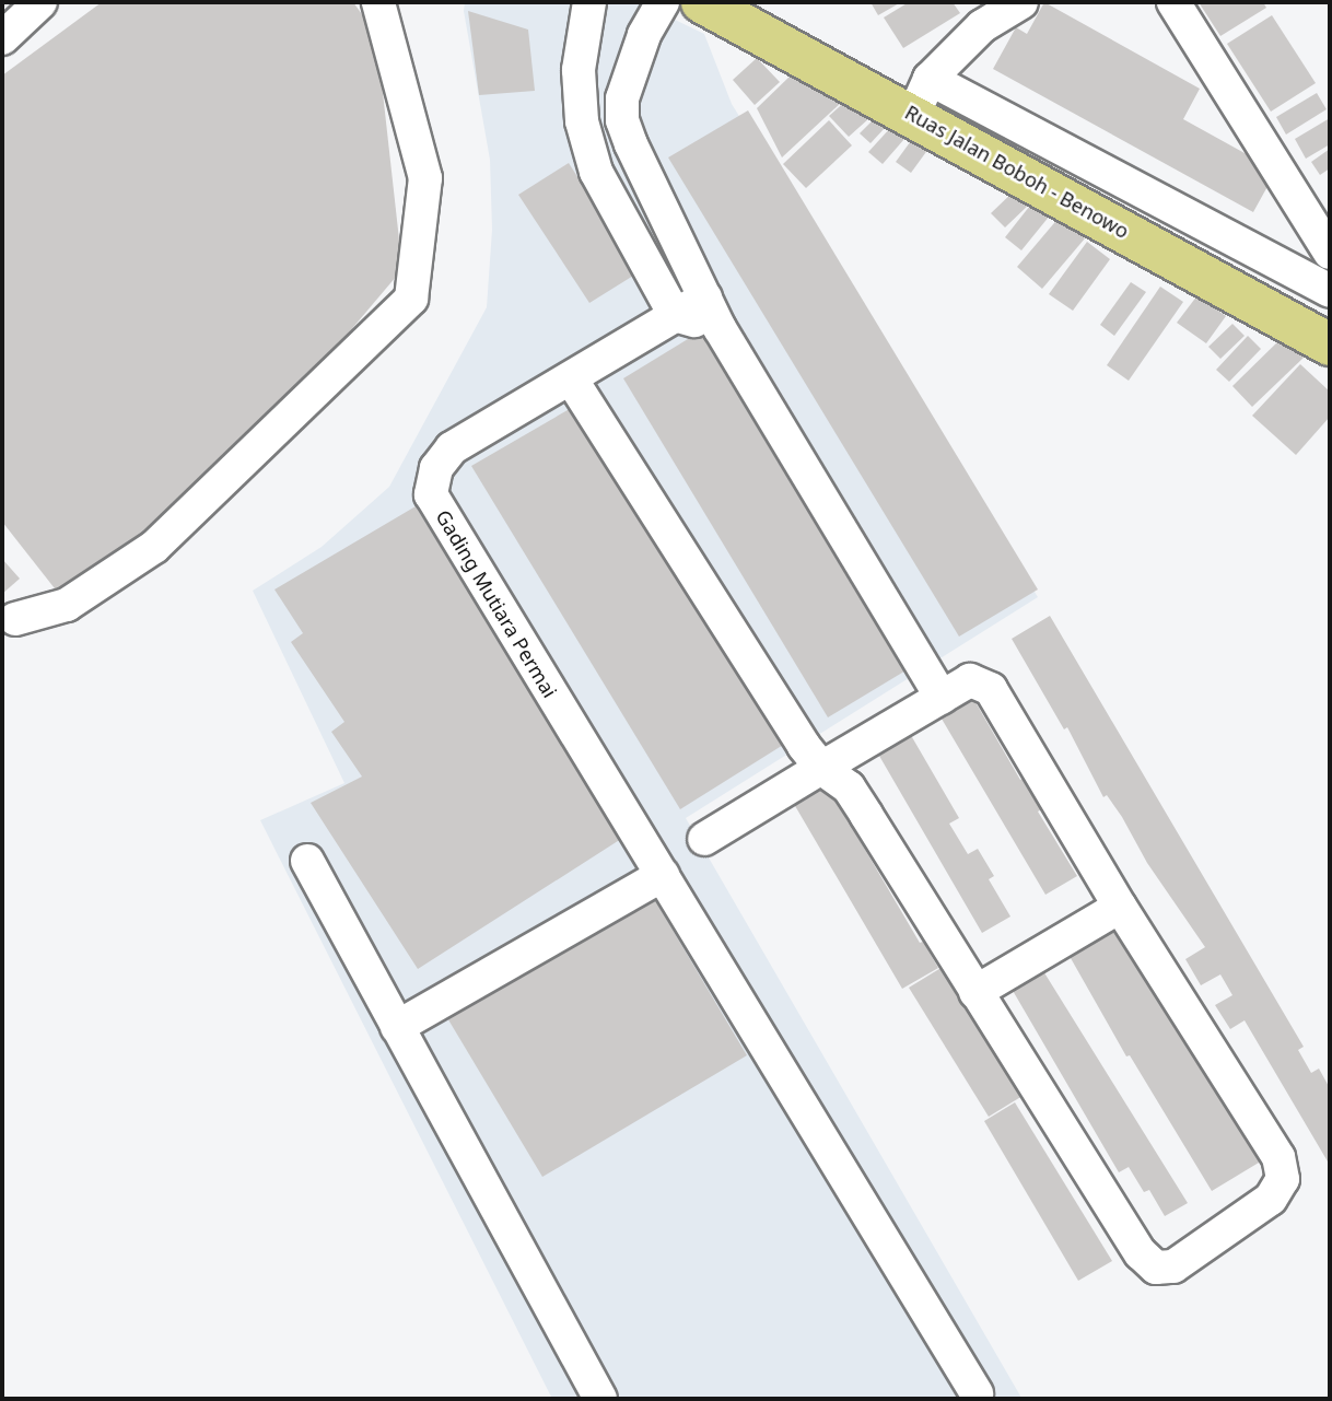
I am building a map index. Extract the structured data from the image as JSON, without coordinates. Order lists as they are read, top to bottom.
{
  "streets": {
    "main road": ["Ruas Jalan Boboh - Benowo"],
    "street": ["Gading Mutiara Permai"]
  }
}
